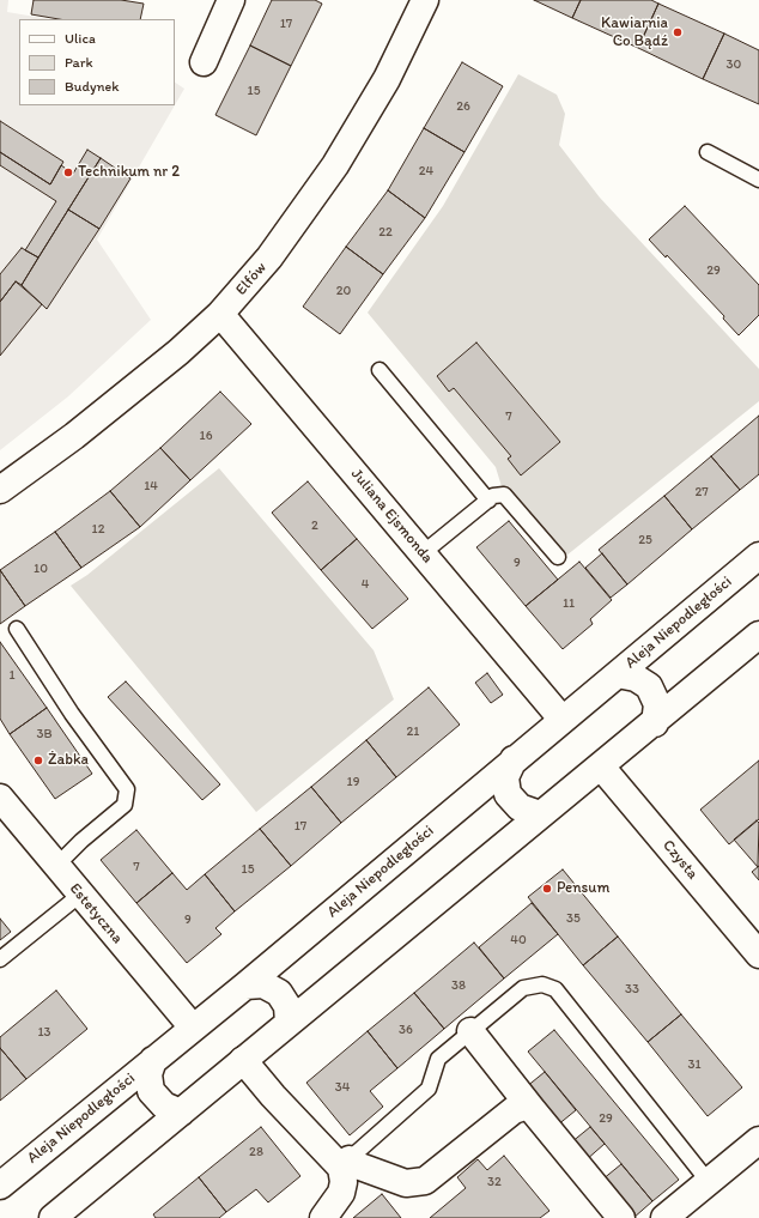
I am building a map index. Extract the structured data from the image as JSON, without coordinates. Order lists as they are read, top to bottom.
{
  "streets": {
    "street": [
      "Elfów",
      "Juliana Ejsmonda",
      "Aleja Niepodległości",
      "Czysta",
      "Estetyczna"
    ]
  },
  "crossings": [
    ["Elfów", "Juliana Ejsmonda"],
    ["Juliana Ejsmonda", "Aleja Niepodległości"],
    ["Aleja Niepodległości", "Estetyczna"]
  ],
  "places": [
    "Kawiarnia Co Bądź",
    "Technikum nr 2",
    "Żabka",
    "Pensum"
  ],
  "house_numbers": [
    "17",
    "30",
    "15",
    "26",
    "24",
    "22",
    "29",
    "20",
    "7",
    "16",
    "14",
    "27",
    "2",
    "12",
    "25",
    "9",
    "10",
    "4",
    "11",
    "1",
    "21",
    "3B",
    "19",
    "17",
    "7",
    "15",
    "35",
    "9",
    "40",
    "38",
    "33",
    "36",
    "13",
    "31",
    "34",
    "29",
    "28",
    "32"
  ],
  "legend": ["Ulica", "Park", "Budynek"]
}
